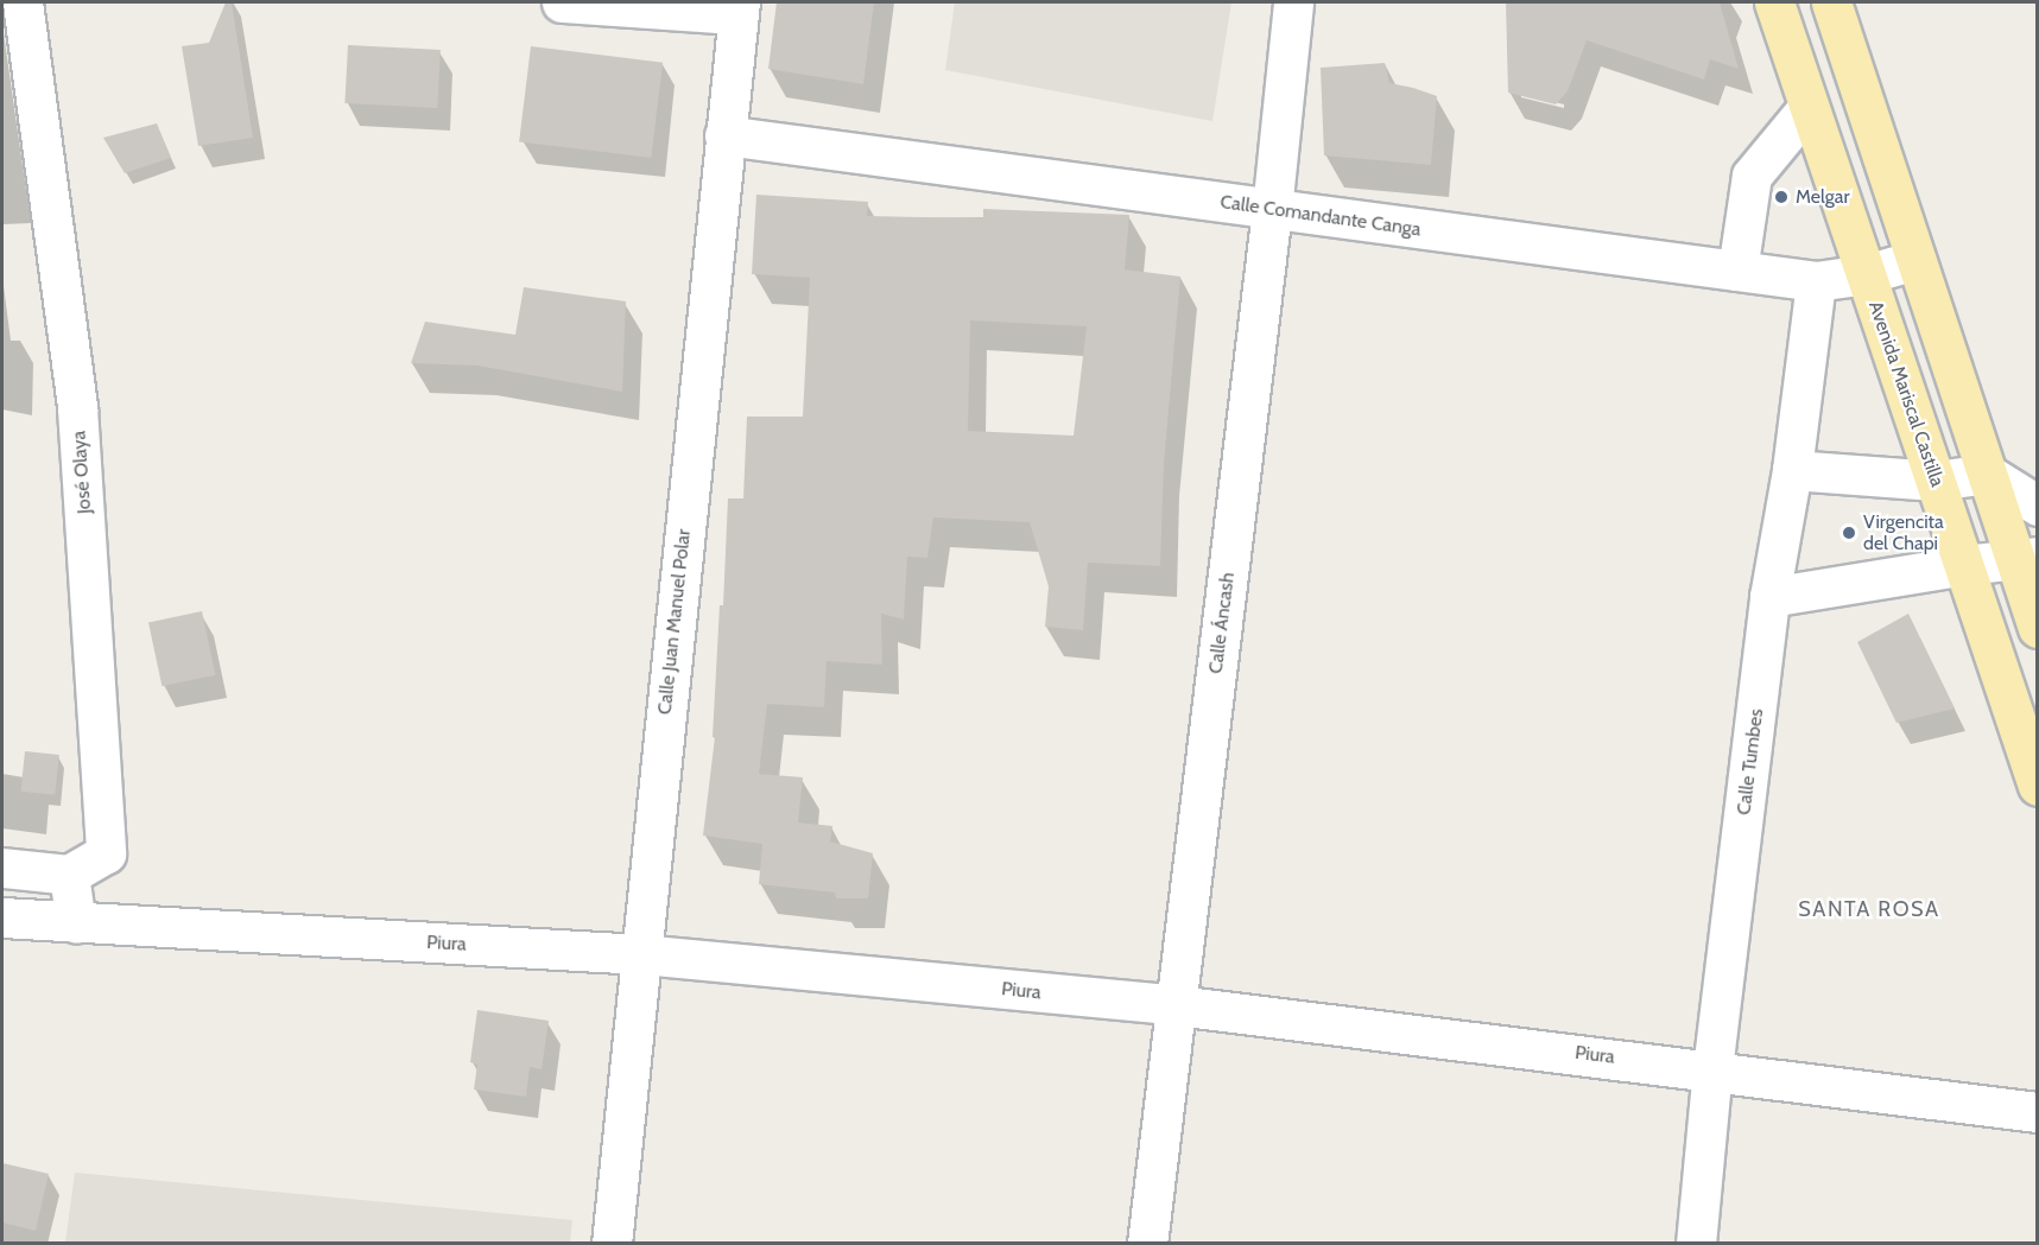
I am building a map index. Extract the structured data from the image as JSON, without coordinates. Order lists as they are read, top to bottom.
{
  "streets": {
    "main road": ["Avenida Mariscal Castilla"],
    "street": [
      "Calle Comandante Canga",
      "José Olaya",
      "Calle Juan Manuel Polar",
      "Calle Áncash",
      "Calle Tumbes",
      "Piura"
    ]
  },
  "crossings": [
    ["Calle Comandante Canga", "Avenida Mariscal Castilla"],
    ["Calle Comandante Canga", "Calle Juan Manuel Polar"],
    ["Calle Comandante Canga", "Calle Áncash"],
    ["Calle Comandante Canga", "Calle Tumbes"],
    ["Calle Juan Manuel Polar", "Piura"],
    ["Calle Áncash", "Piura"],
    ["Calle Tumbes", "Piura"]
  ],
  "districts": ["SANTA ROSA"],
  "places": ["Melgar", "Virgencita del Chapi"]
}
